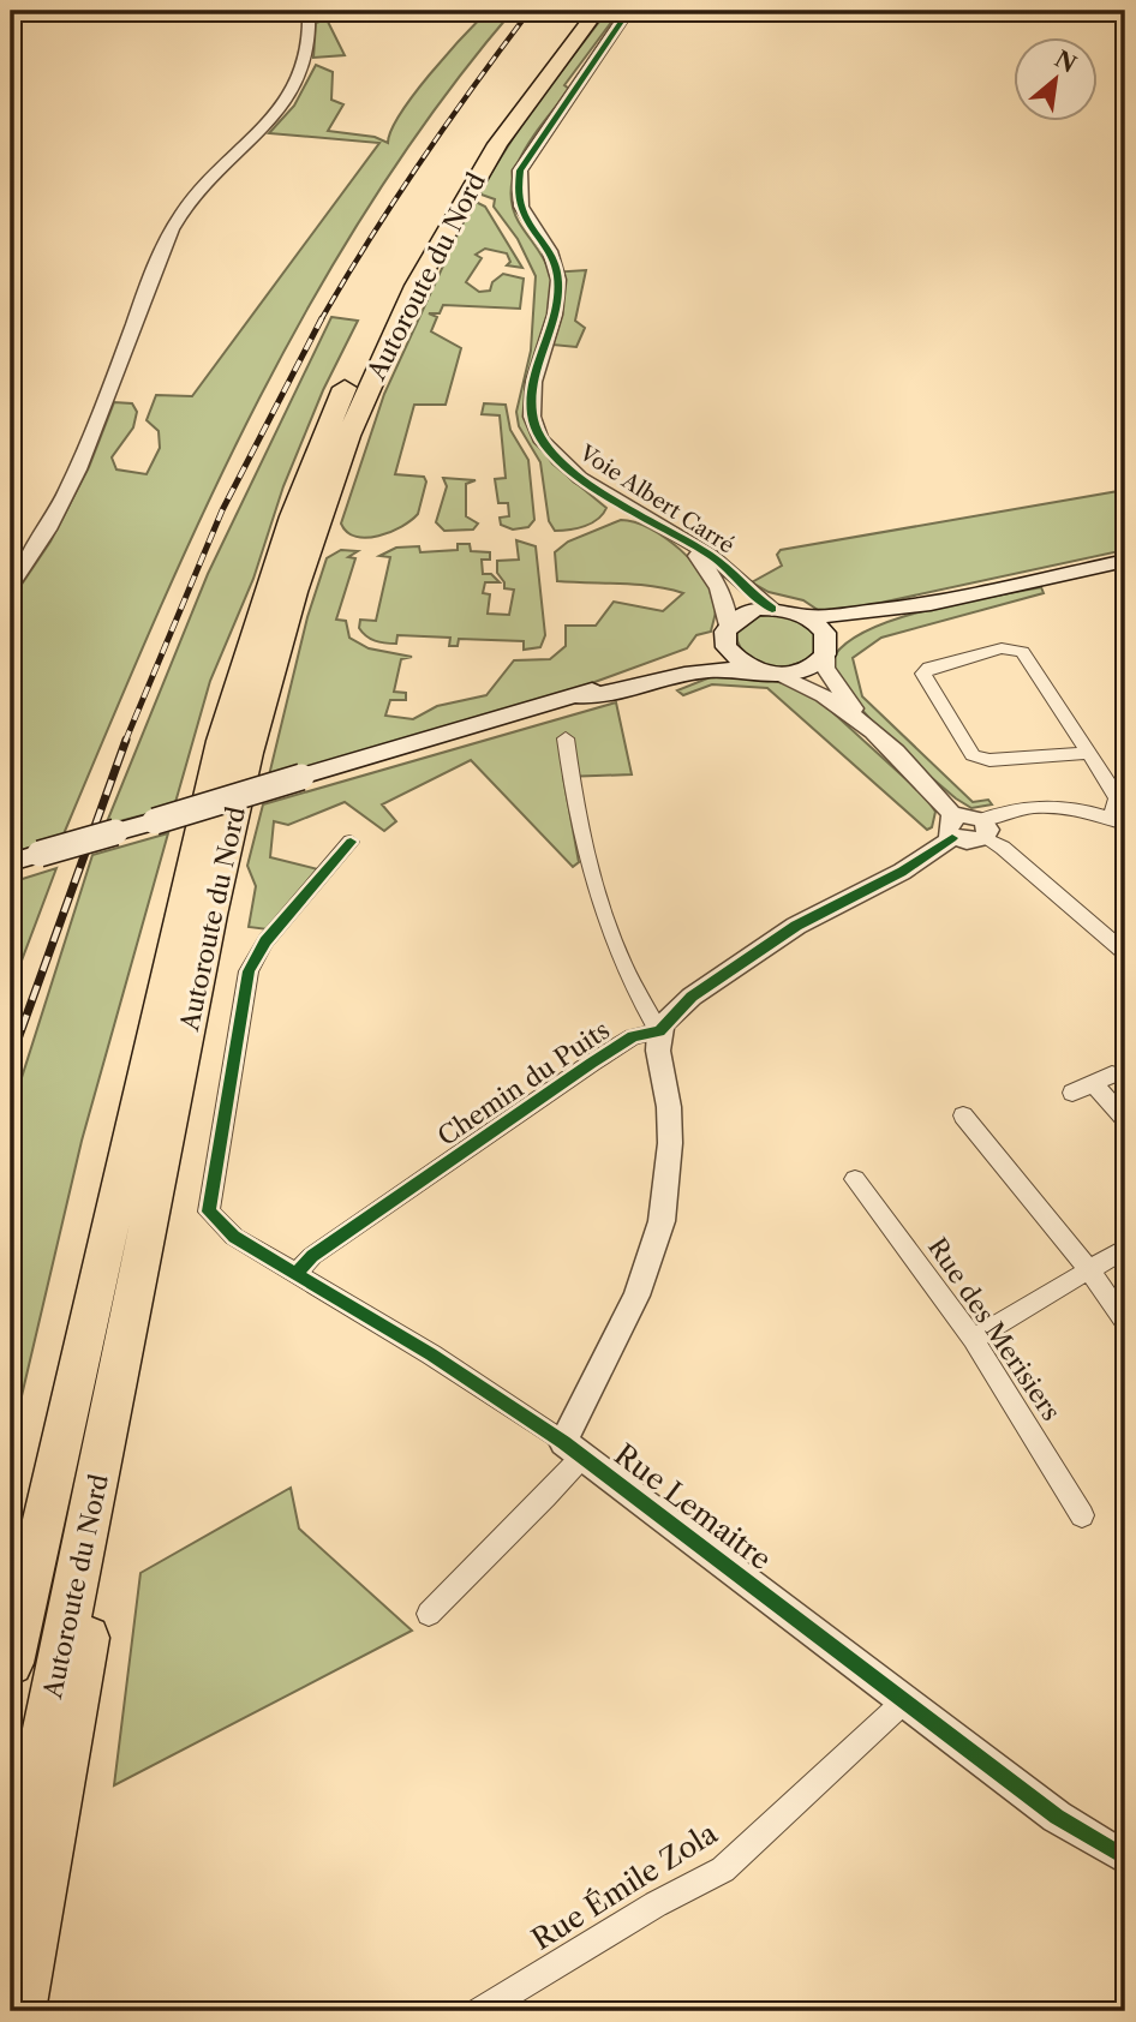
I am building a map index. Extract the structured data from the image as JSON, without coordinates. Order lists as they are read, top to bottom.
{
  "streets": {
    "highway": ["Autoroute du Nord"],
    "street": [
      "Voie Albert Carré",
      "Chemin du Puits",
      "Rue des Merisiers",
      "Rue Lemaitre",
      "Rue Émile Zola"
    ]
  },
  "crossings": [
    ["Chemin du Puits", "Rue Lemaitre"],
    ["Rue Lemaitre", "Rue Émile Zola"]
  ],
  "north": "top right"
}
